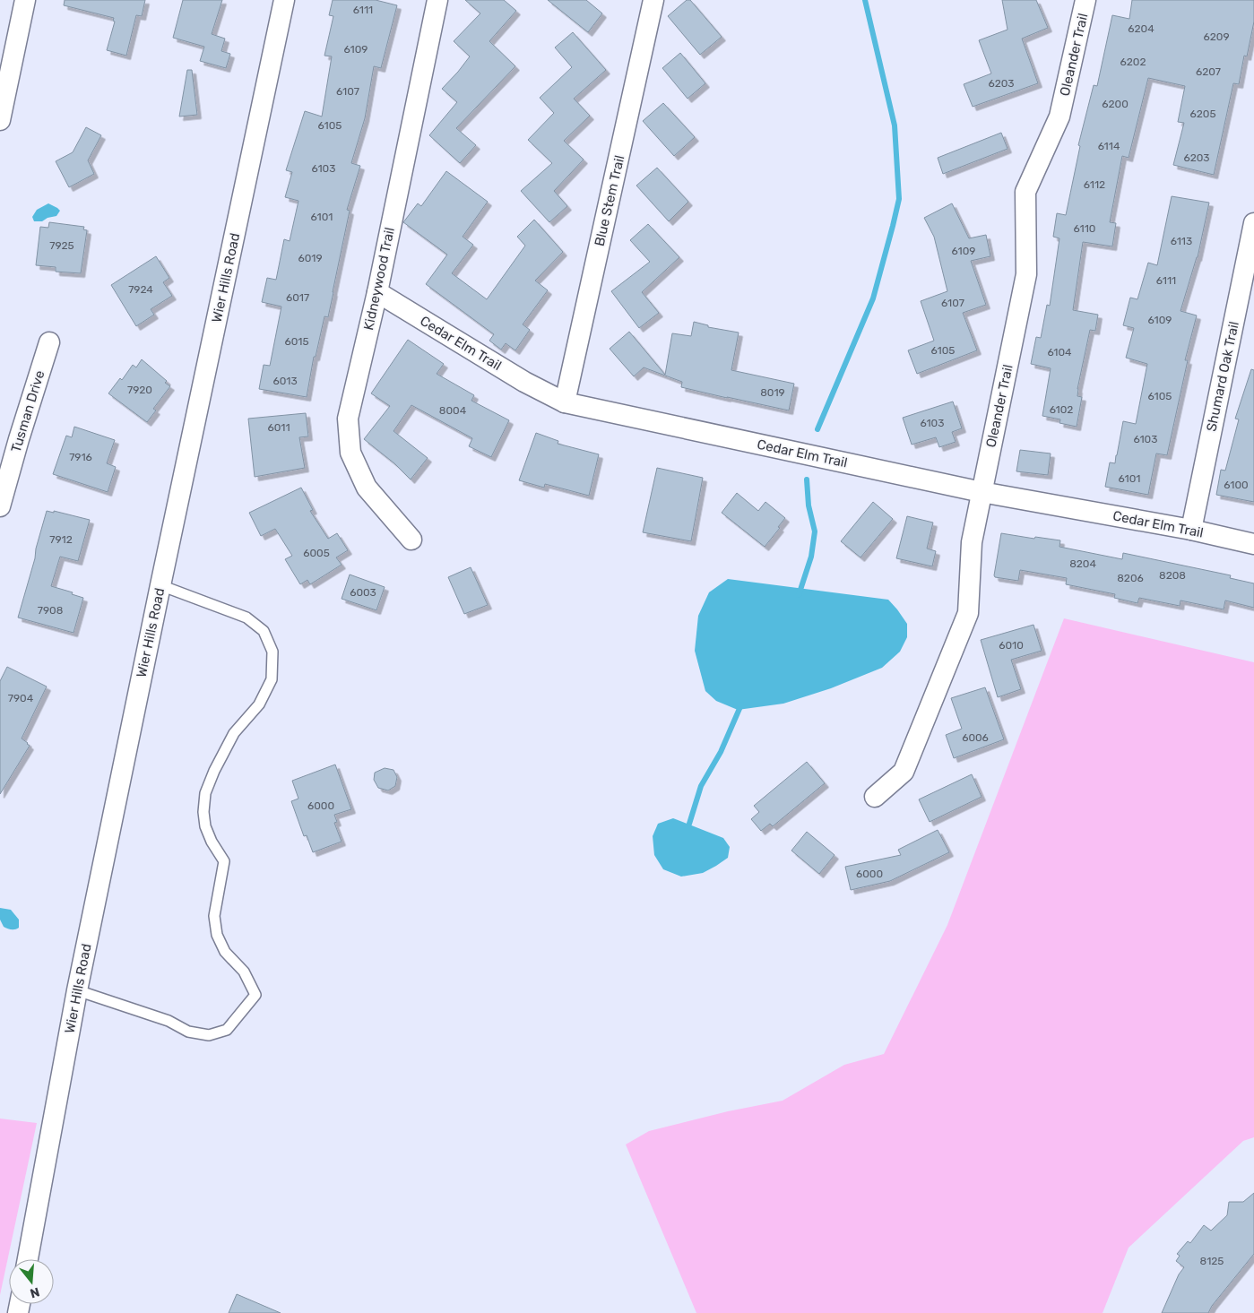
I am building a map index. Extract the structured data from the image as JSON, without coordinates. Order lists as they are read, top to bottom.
{
  "streets": {
    "street": [
      "Oleander Trail",
      "Blue Stem Trail",
      "Wier Hills Road",
      "Kidneywood Trail",
      "Cedar Elm Trail",
      "Shumard Oak Trail",
      "Tusman Drive"
    ]
  },
  "crossings": [
    ["Oleander Trail", "Cedar Elm Trail"],
    ["Blue Stem Trail", "Cedar Elm Trail"],
    ["Kidneywood Trail", "Cedar Elm Trail"],
    ["Cedar Elm Trail", "Shumard Oak Trail"]
  ],
  "house_numbers": [
    "6111",
    "6204",
    "6209",
    "6109",
    "6202",
    "6207",
    "6203",
    "6107",
    "6200",
    "6205",
    "6105",
    "6114",
    "6203",
    "6103",
    "6112",
    "6101",
    "6110",
    "6113",
    "7925",
    "6109",
    "6019",
    "6111",
    "7924",
    "6017",
    "6107",
    "6109",
    "6015",
    "6105",
    "6104",
    "6013",
    "7920",
    "8019",
    "6105",
    "6102",
    "8004",
    "6103",
    "6011",
    "6103",
    "7916",
    "6101",
    "6100",
    "7912",
    "6005",
    "8204",
    "8208",
    "8206",
    "6003",
    "7908",
    "6010",
    "7904",
    "6006",
    "6000",
    "6000",
    "8125"
  ],
  "north": "bottom"
}
